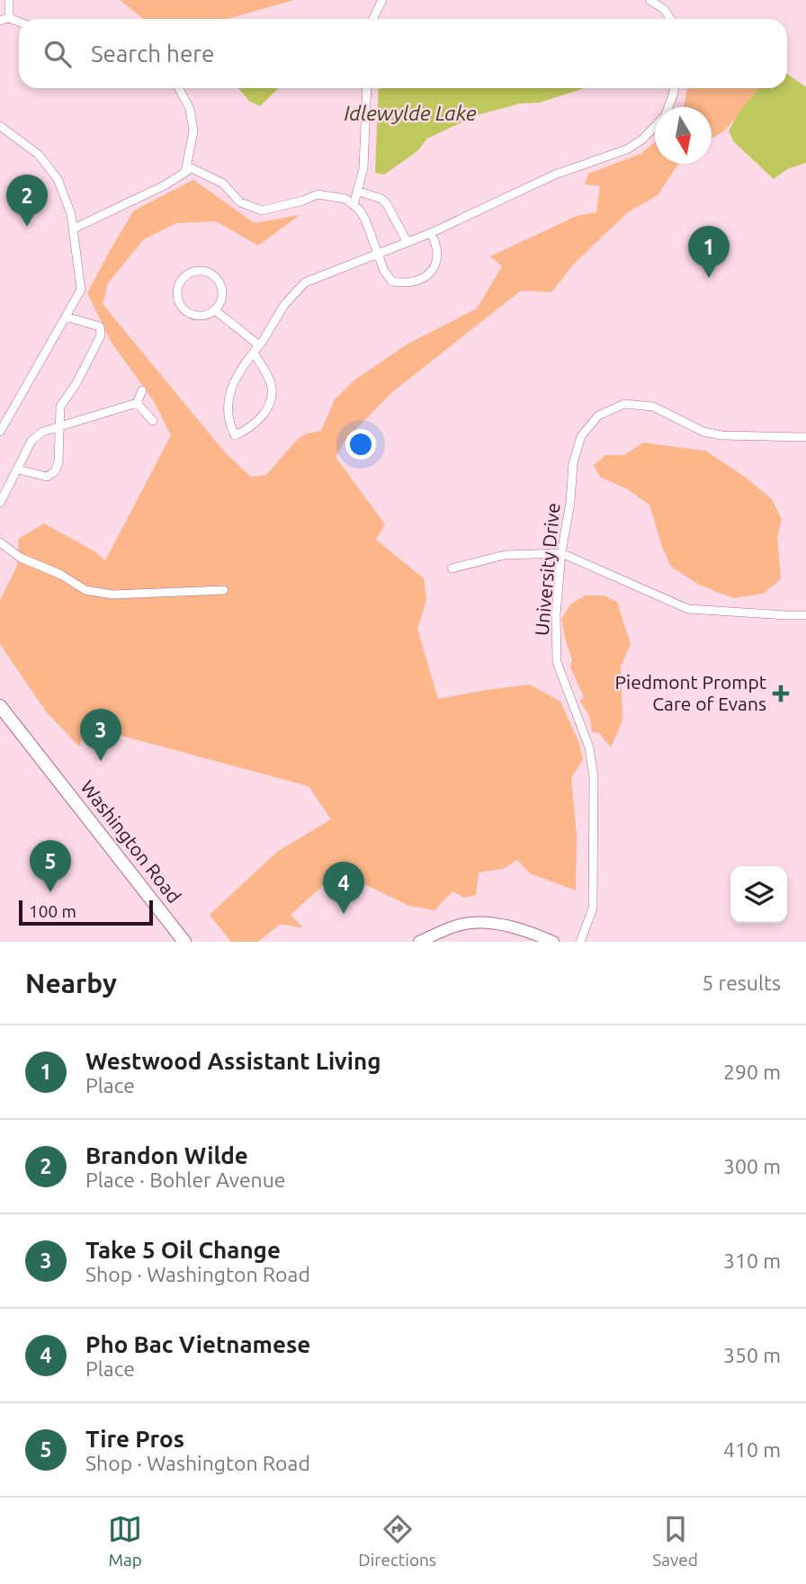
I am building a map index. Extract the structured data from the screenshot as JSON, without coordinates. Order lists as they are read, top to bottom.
{
  "streets": {
    "main road": ["Washington Road"],
    "street": ["University Drive"]
  },
  "water": ["Idlewylde Lake"],
  "places": {
    "health": ["Piedmont Prompt Care of Evans"]
  },
  "scale_bar": "100 m",
  "north": "bottom",
  "page": {
    "search": "Search here",
    "pins": [
      "2",
      "1",
      "3",
      "5",
      "4"
    ],
    "scale": "100 m",
    "heading": ["Nearby", "5 results"],
    "list": [
      {
        "mark": "1",
        "name": "Westwood Assistant Living",
        "note": "Place",
        "value": "290 m"
      },
      {
        "mark": "2",
        "name": "Brandon Wilde",
        "note": "Place · Bohler Avenue",
        "value": "300 m"
      },
      {
        "mark": "3",
        "name": "Take 5 Oil Change",
        "note": "Shop · Washington Road",
        "value": "310 m"
      },
      {
        "mark": "4",
        "name": "Pho Bac Vietnamese",
        "note": "Place",
        "value": "350 m"
      },
      {
        "mark": "5",
        "name": "Tire Pros",
        "note": "Shop · Washington Road",
        "value": "410 m"
      }
    ],
    "nav": ["Map", "Directions", "Saved"]
  }
}
